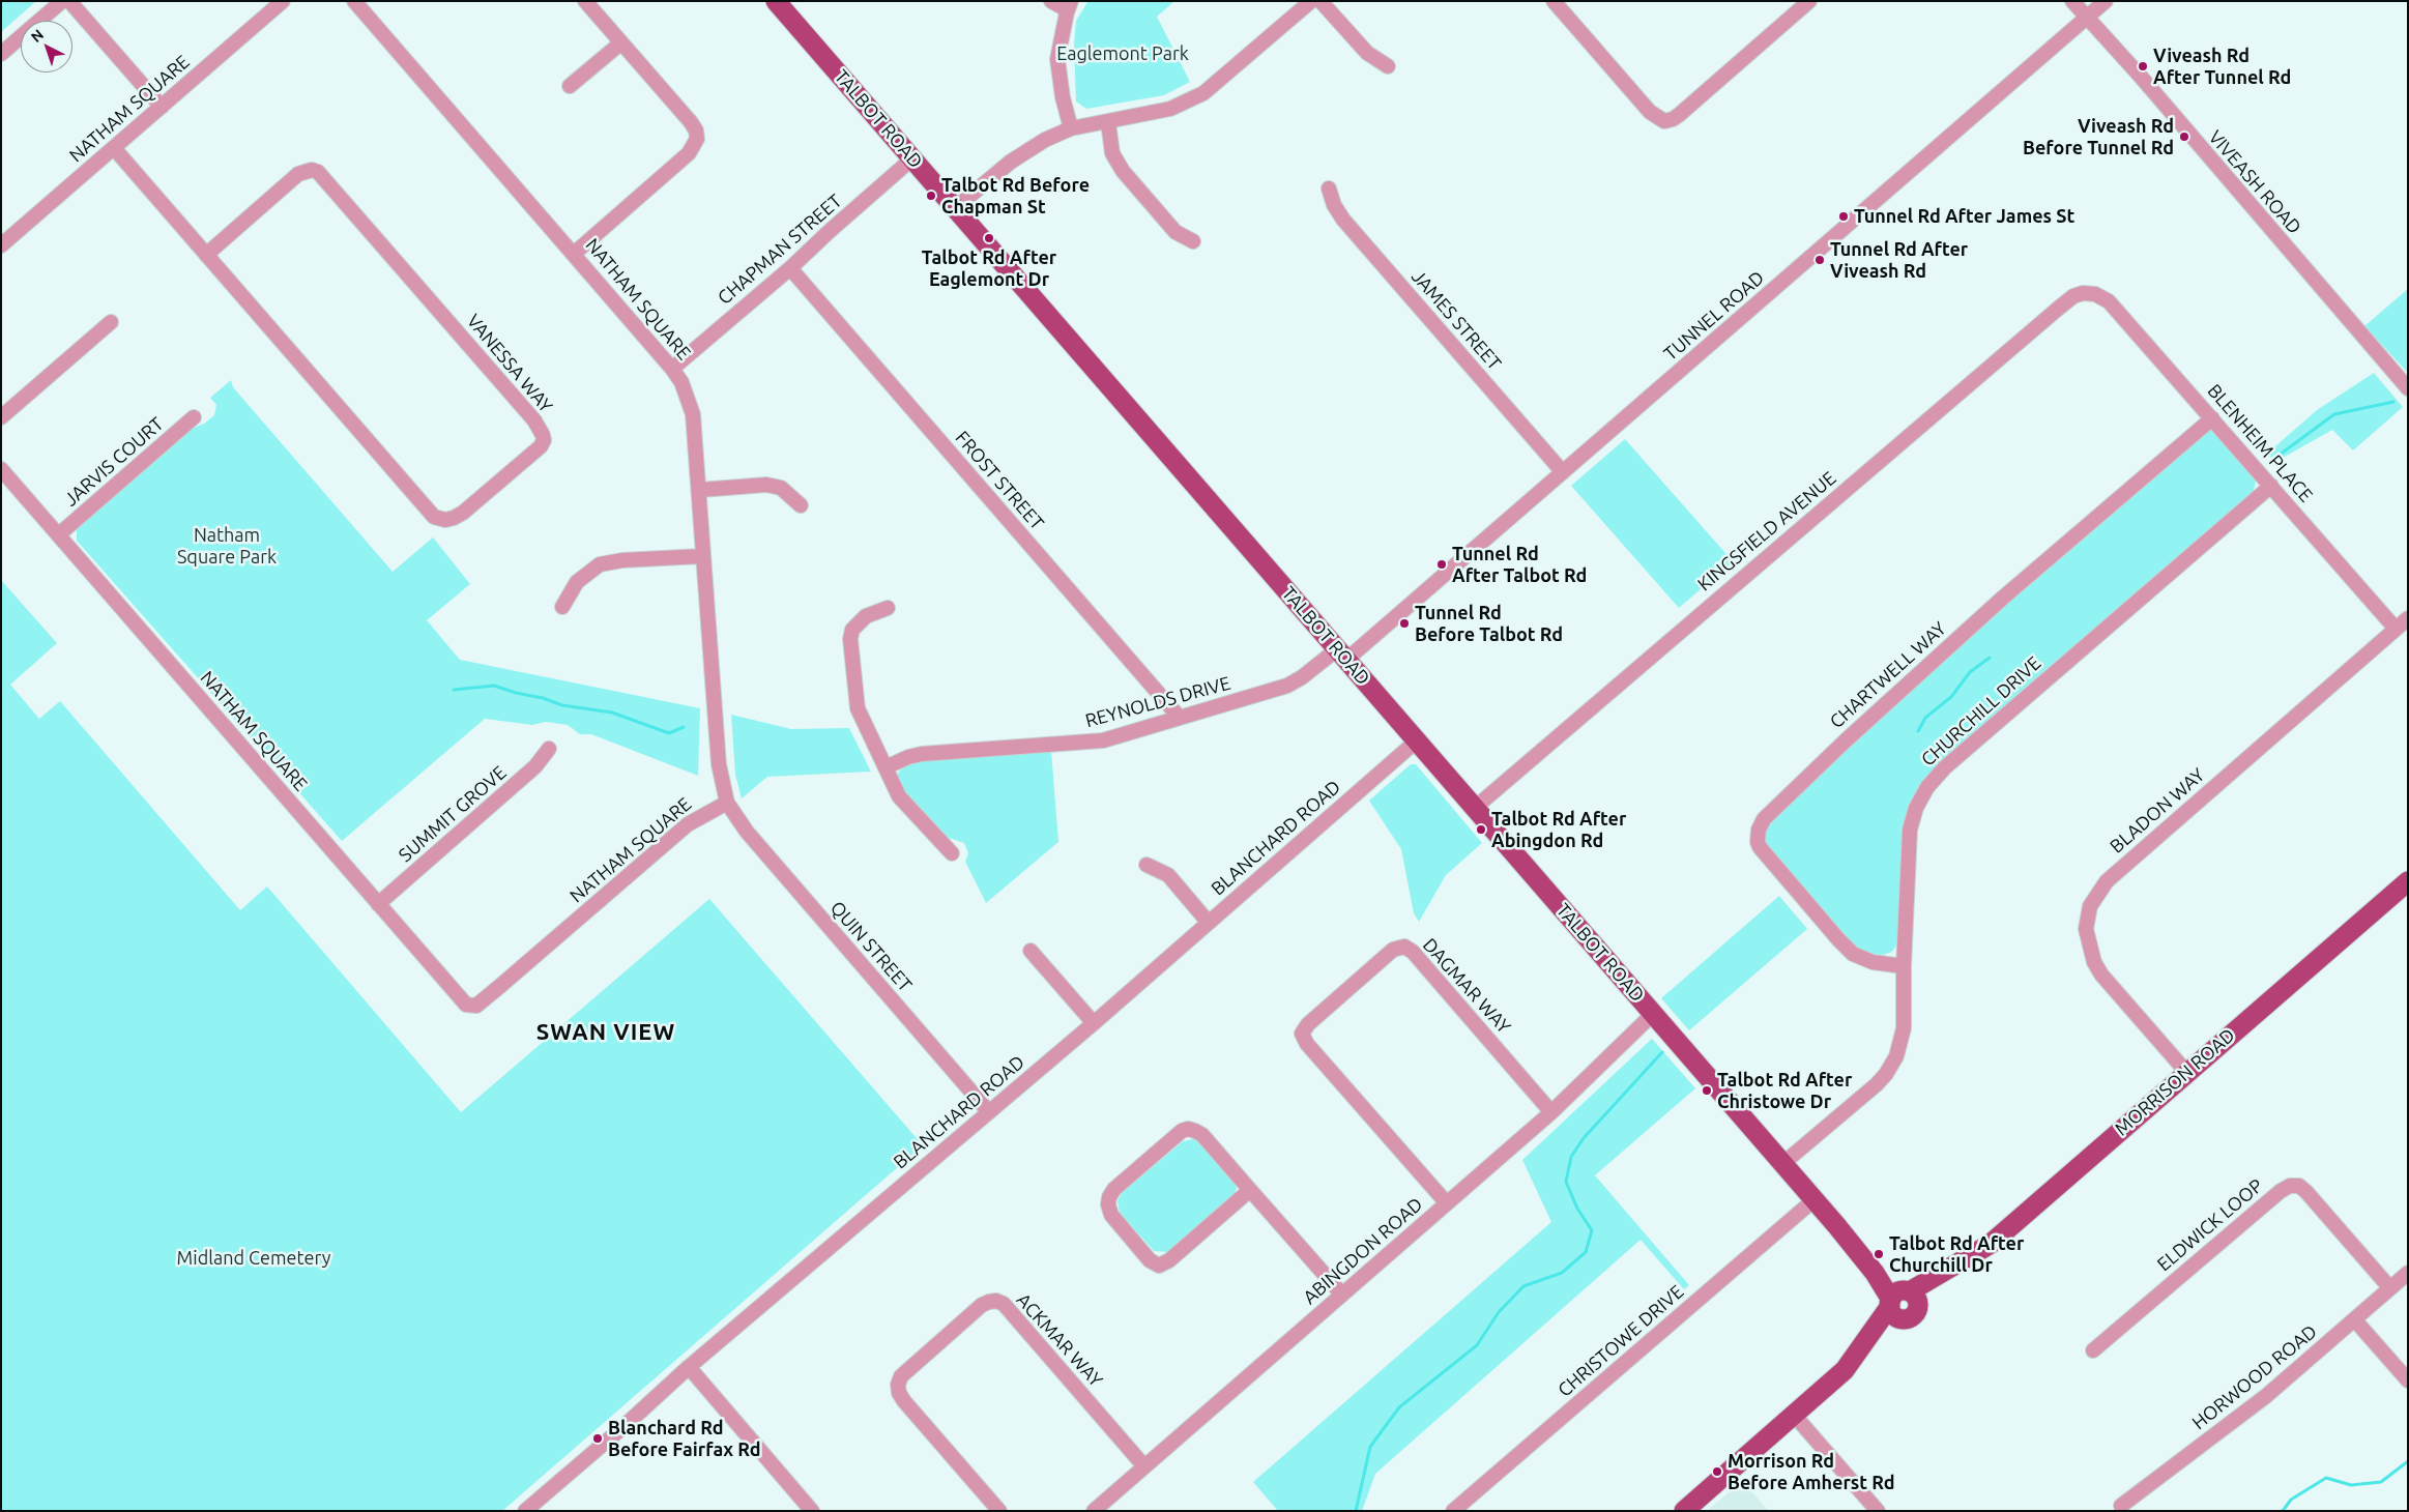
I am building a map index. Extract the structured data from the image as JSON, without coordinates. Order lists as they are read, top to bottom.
{
  "streets": {
    "main road": ["TALBOT ROAD", "MORRISON ROAD"],
    "street": [
      "NATHAM SQUARE",
      "VIVEASH ROAD",
      "CHAPMAN STREET",
      "TUNNEL ROAD",
      "JAMES STREET",
      "VANESSA WAY",
      "BLENHEIM PLACE",
      "JARVIS COURT",
      "FROST STREET",
      "KINGSFIELD AVENUE",
      "CHARTWELL WAY",
      "REYNOLDS DRIVE",
      "CHURCHILL DRIVE",
      "BLADON WAY",
      "SUMMIT GROVE",
      "BLANCHARD ROAD",
      "QUIN STREET",
      "DAGMAR WAY",
      "ELDWICK LOOP",
      "ABINGDON ROAD",
      "ACKMAR WAY",
      "CHRISTOWE DRIVE",
      "HORWOOD ROAD"
    ]
  },
  "crossings": [
    ["NATHAM SQUARE", "CHAPMAN STREET"],
    ["NATHAM SQUARE", "VANESSA WAY"],
    ["NATHAM SQUARE", "JARVIS COURT"],
    ["NATHAM SQUARE", "SUMMIT GROVE"],
    ["NATHAM SQUARE", "QUIN STREET"],
    ["TALBOT ROAD", "CHAPMAN STREET"],
    ["TALBOT ROAD", "TUNNEL ROAD"],
    ["TALBOT ROAD", "KINGSFIELD AVENUE"],
    ["TALBOT ROAD", "REYNOLDS DRIVE"],
    ["TALBOT ROAD", "CHURCHILL DRIVE"],
    ["TALBOT ROAD", "BLANCHARD ROAD"],
    ["TALBOT ROAD", "MORRISON ROAD"],
    ["TALBOT ROAD", "ABINGDON ROAD"],
    ["TALBOT ROAD", "CHRISTOWE DRIVE"],
    ["VIVEASH ROAD", "TUNNEL ROAD"],
    ["CHAPMAN STREET", "FROST STREET"],
    ["TUNNEL ROAD", "JAMES STREET"],
    ["TUNNEL ROAD", "REYNOLDS DRIVE"],
    ["BLENHEIM PLACE", "KINGSFIELD AVENUE"],
    ["BLENHEIM PLACE", "CHARTWELL WAY"],
    ["BLENHEIM PLACE", "CHURCHILL DRIVE"],
    ["BLENHEIM PLACE", "BLADON WAY"],
    ["FROST STREET", "REYNOLDS DRIVE"],
    ["CHARTWELL WAY", "CHURCHILL DRIVE"],
    ["BLADON WAY", "MORRISON ROAD"],
    ["BLANCHARD ROAD", "QUIN STREET"],
    ["DAGMAR WAY", "ABINGDON ROAD"],
    ["ELDWICK LOOP", "HORWOOD ROAD"],
    ["ABINGDON ROAD", "ACKMAR WAY"]
  ],
  "districts": ["SWAN VIEW"],
  "parks": ["Eaglemont Park", "Natham Square Park", "Midland Cemetery"],
  "places": [
    "Viveash Rd After Tunnel Rd",
    "Viveash Rd Before Tunnel Rd",
    "Talbot Rd Before Chapman St",
    "Tunnel Rd After James St",
    "Talbot Rd After Eaglemont Dr",
    "Tunnel Rd After Viveash Rd",
    "Tunnel Rd After Talbot Rd",
    "Tunnel Rd Before Talbot Rd",
    "Talbot Rd After Abingdon Rd",
    "Talbot Rd After Christowe Dr",
    "Talbot Rd After Churchill Dr",
    "Blanchard Rd Before Fairfax Rd",
    "Morrison Rd Before Amherst Rd"
  ],
  "north": "top left"
}
